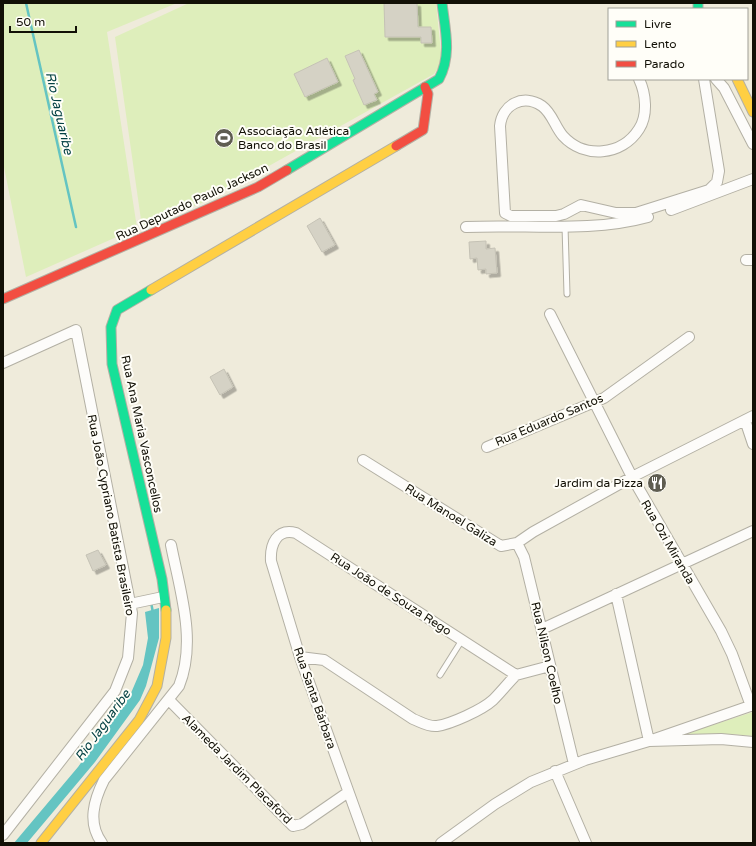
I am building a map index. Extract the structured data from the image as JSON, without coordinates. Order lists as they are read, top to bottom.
{
  "streets": {
    "street": [
      "Rua Deputado Paulo Jackson",
      "Rua Eduardo Santos",
      "Rua Ana Maria Vasconcellos",
      "Rua João Cypriano Batista Brasileiro",
      "Rua Manoel Galiza",
      "Rua Ozi Miranda",
      "Rua João de Souza Rego",
      "Rua Nilson Coelho",
      "Rua Santa Bárbara",
      "Alameda Jardim Placaford"
    ]
  },
  "crossings": [
    ["Rua Deputado Paulo Jackson", "Rua Ana Maria Vasconcellos"],
    ["Rua Eduardo Santos", "Rua Ozi Miranda"],
    ["Rua Manoel Galiza", "Rua Nilson Coelho"],
    ["Rua João de Souza Rego", "Rua Santa Bárbara"],
    ["Rua Santa Bárbara", "Alameda Jardim Placaford"]
  ],
  "water": ["Rio Jaguaribe"],
  "places": {
    "sports": ["Associação Atlética Banco do Brasil"],
    "restaurant": ["Jardim da Pizza"]
  },
  "legend": ["Livre", "Lento", "Parado"],
  "scale_bar": "50 m"
}
